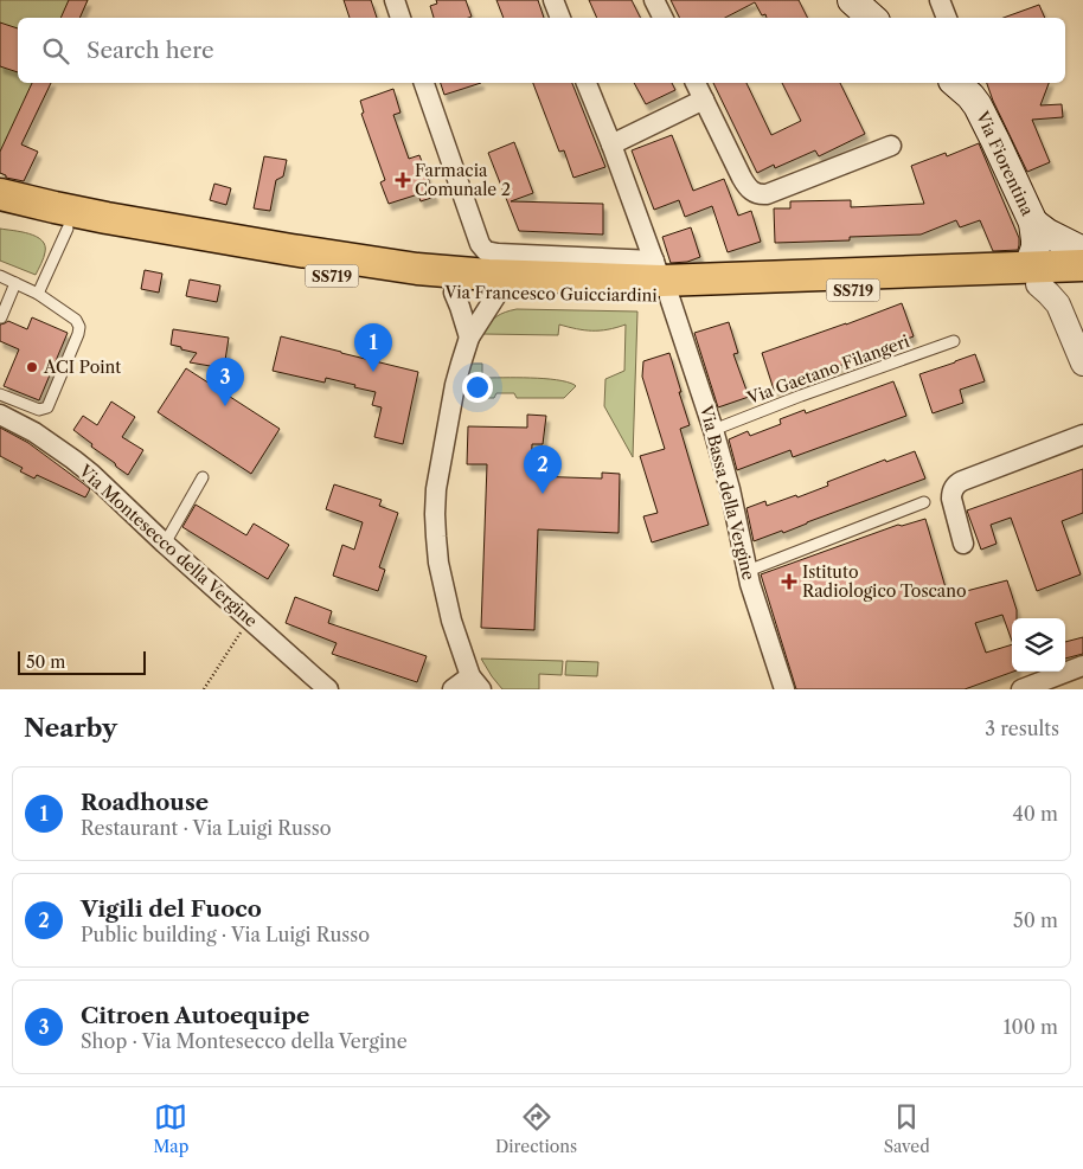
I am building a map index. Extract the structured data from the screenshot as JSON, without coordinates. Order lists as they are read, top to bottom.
{
  "streets": {
    "main road": ["Via Fiorentina", "SS719", "Via Francesco Guicciardini"],
    "street": ["Via Bassa della Vergine", "Via Montesecco della Vergine"],
    "lane": ["Via Gaetano Filangeri"]
  },
  "crossings": [
    ["Via Fiorentina", "SS719"],
    ["Via Fiorentina", "Via Francesco Guicciardini"],
    ["SS719", "Via Francesco Guicciardini"],
    ["Via Francesco Guicciardini", "Via Bassa della Vergine"],
    ["Via Gaetano Filangeri", "Via Bassa della Vergine"]
  ],
  "places": {
    "health": ["Farmacia Comunale 2", "Istituto Radiologico Toscano"],
    "other": ["ACI Point"]
  },
  "scale_bar": "50 m",
  "page": {
    "search": "Search here",
    "pins": ["1", "3", "2"],
    "scale": "50 m",
    "heading": ["Nearby", "3 results"],
    "list": [
      {
        "mark": "1",
        "name": "Roadhouse",
        "note": "Restaurant · Via Luigi Russo",
        "value": "40 m"
      },
      {
        "mark": "2",
        "name": "Vigili del Fuoco",
        "note": "Public building · Via Luigi Russo",
        "value": "50 m"
      },
      {
        "mark": "3",
        "name": "Citroen Autoequipe",
        "note": "Shop · Via Montesecco della Vergine",
        "value": "100 m"
      }
    ],
    "nav": ["Map", "Directions", "Saved"]
  }
}
